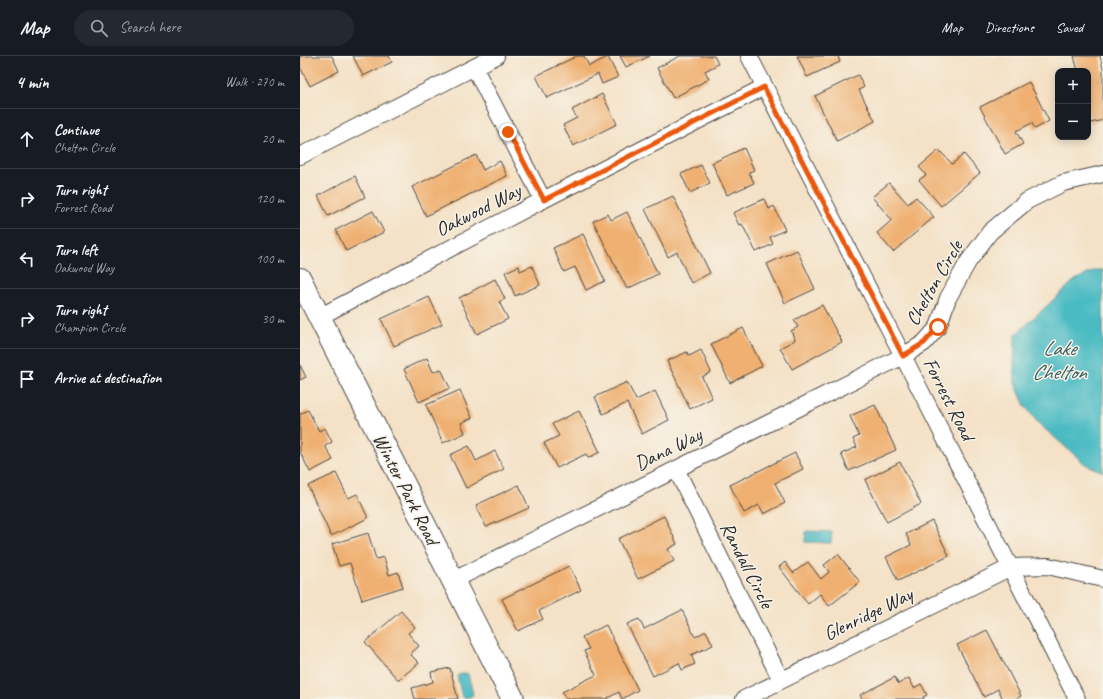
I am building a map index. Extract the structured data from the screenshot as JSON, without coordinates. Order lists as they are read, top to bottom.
{
  "streets": {
    "street": [
      "Oakwood Way",
      "Chelton Circle",
      "Forrest Road",
      "Dana Way",
      "Winter Park Road",
      "Randall Circle",
      "Glenridge Way"
    ]
  },
  "crossings": [
    ["Oakwood Way", "Forrest Road"],
    ["Oakwood Way", "Winter Park Road"],
    ["Chelton Circle", "Forrest Road"],
    ["Chelton Circle", "Dana Way"],
    ["Forrest Road", "Dana Way"],
    ["Forrest Road", "Glenridge Way"],
    ["Dana Way", "Winter Park Road"],
    ["Dana Way", "Randall Circle"],
    ["Randall Circle", "Glenridge Way"]
  ],
  "water": ["Lake Chelton"],
  "page": {
    "header": "Map",
    "search": "Search here",
    "nav": ["Map", "Directions", "Saved"],
    "heading": ["4 min", "Walk · 270 m"],
    "map_buttons": ["+", "−"],
    "list": [
      ["Continue", "Chelton Circle", "20 m"],
      ["Turn right", "Forrest Road", "120 m"],
      ["Turn left", "Oakwood Way", "100 m"],
      ["Turn right", "Champion Circle", "30 m"],
      "Arrive at destination"
    ]
  }
}
